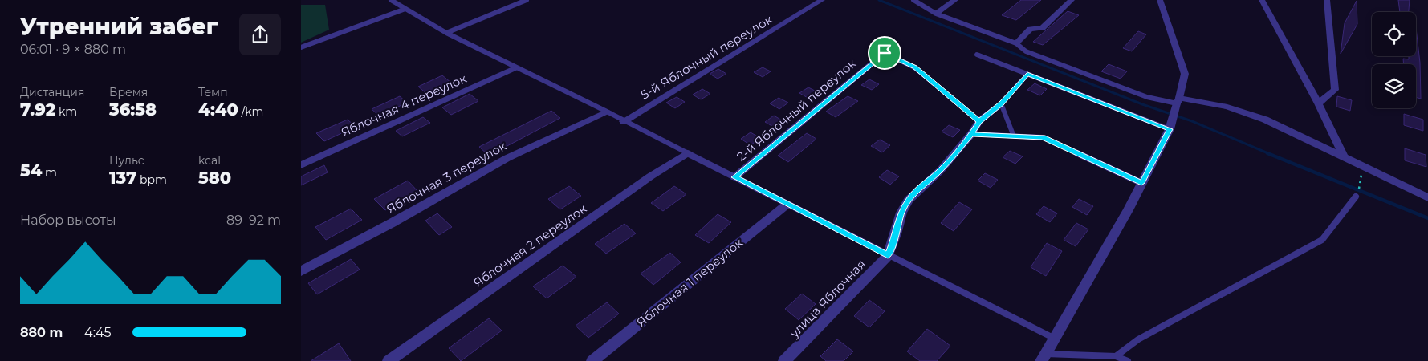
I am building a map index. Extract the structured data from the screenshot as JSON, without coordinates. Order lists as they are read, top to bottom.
{
  "streets": {
    "street": [
      "5-й Яблочный переулок",
      "Яблочная 4 переулок",
      "2-й Яблочный переулок",
      "Яблочная 3 переулок",
      "Яблочная 2 переулок",
      "Яблочная 1 переулок",
      "улица Яблочная"
    ]
  },
  "page": {
    "heading": ["Утренний забег", "06:01 · 9 × 880 m"],
    "stats": [
      ["Дистанция", "7.92 km"],
      ["Время", "36:58"],
      ["Темп", "4:40 /km"],
      ["54 m"],
      ["Пульс", "137 bpm"],
      ["kcal", "580"]
    ],
    "chart": ["Набор высоты", "89–92 m"],
    "list": [
      {
        "name": "880 m",
        "note": "4:45"
      }
    ]
  }
}
